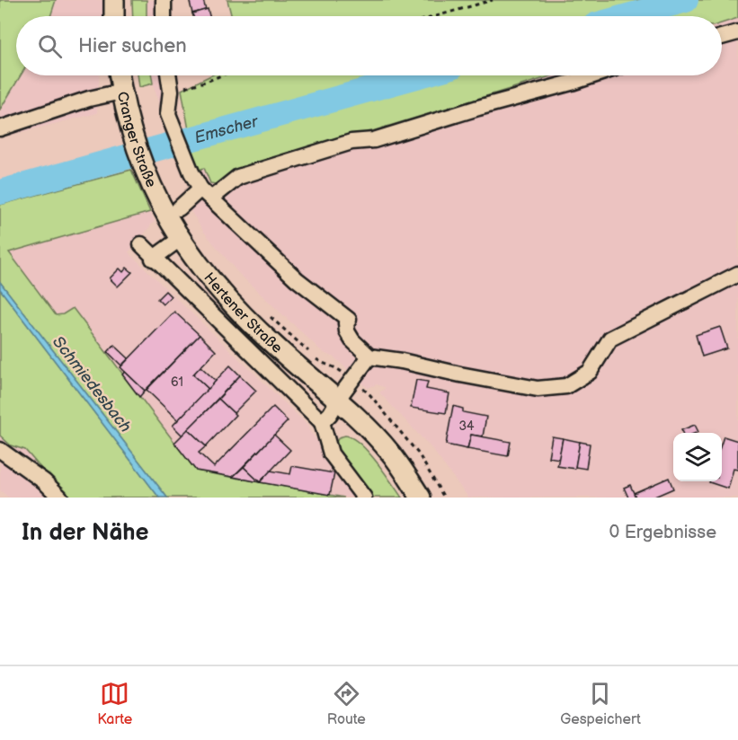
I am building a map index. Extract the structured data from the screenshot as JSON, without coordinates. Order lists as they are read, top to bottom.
{
  "streets": {
    "main road": ["Cranger Straße", "Hertener Straße"]
  },
  "crossings": [
    ["Cranger Straße", "Hertener Straße"]
  ],
  "water": ["Emscher", "Schmiedesbach"],
  "house_numbers": ["61", "34"],
  "page": {
    "search": "Hier suchen",
    "heading": ["In der Nähe", "0 Ergebnisse"],
    "nav": ["Karte", "Route", "Gespeichert"]
  }
}
